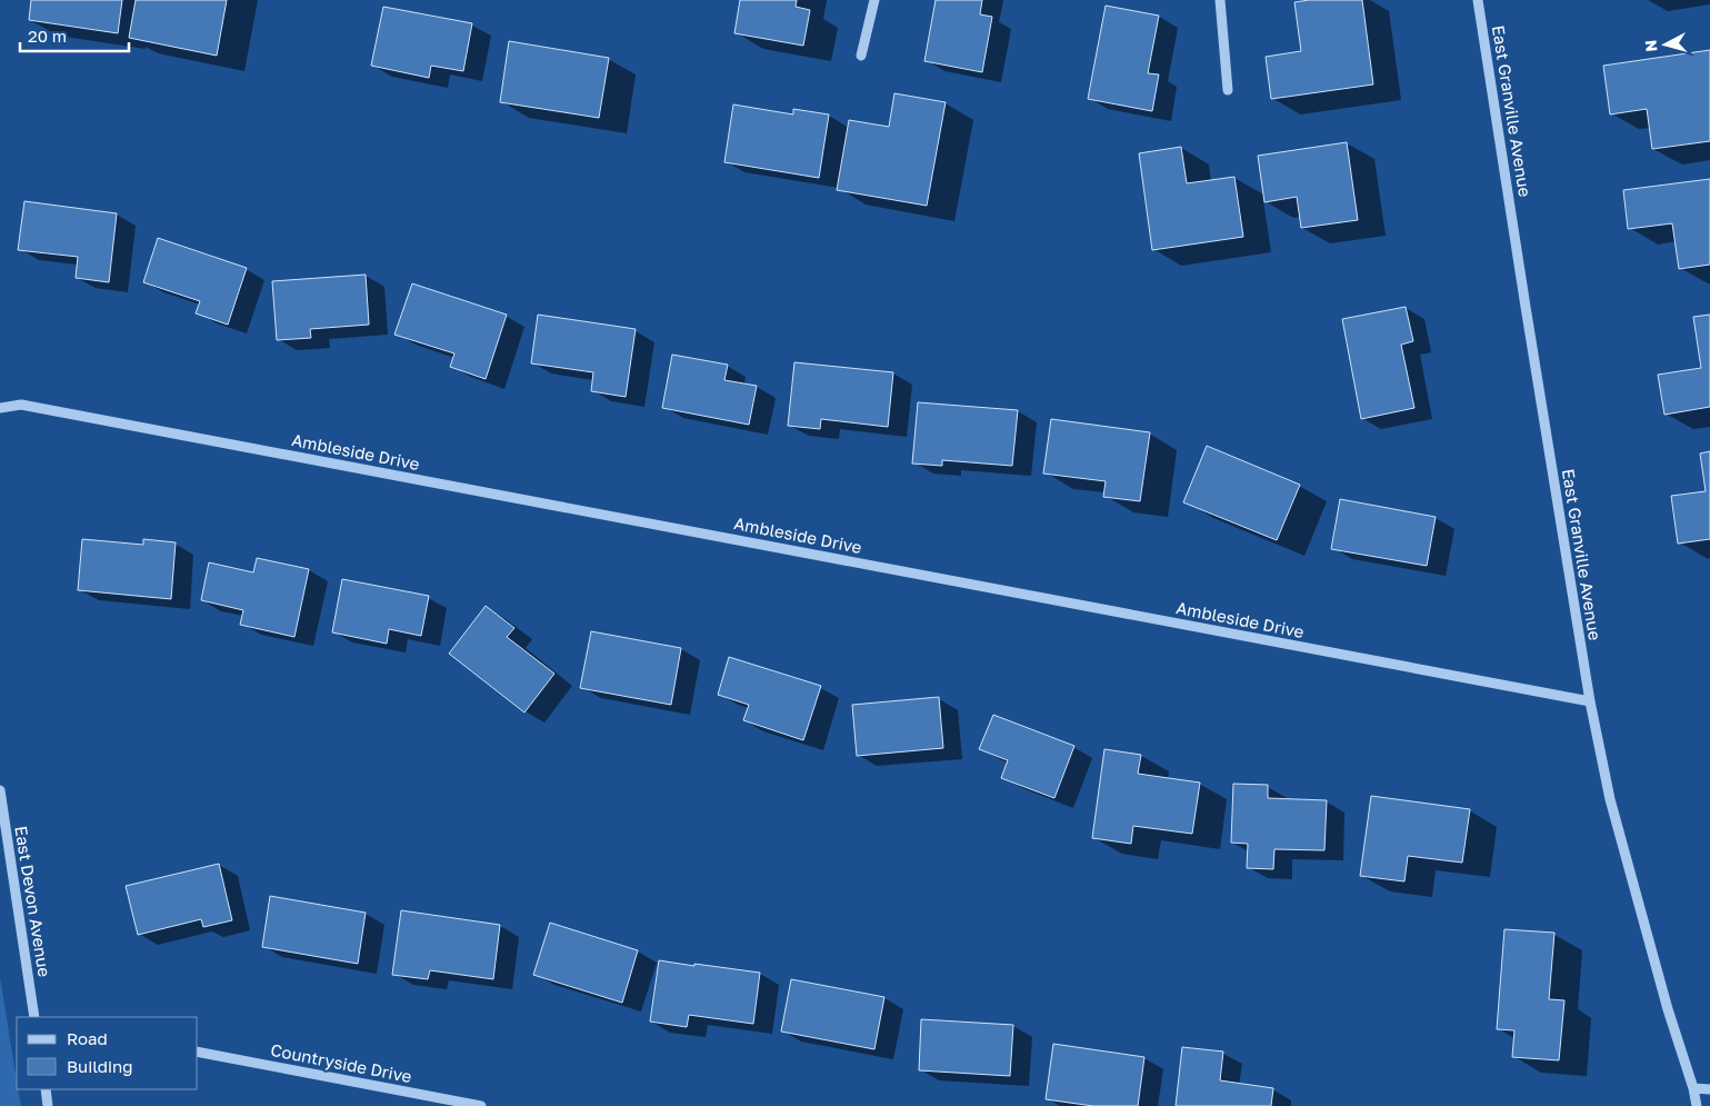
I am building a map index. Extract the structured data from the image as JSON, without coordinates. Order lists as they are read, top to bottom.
{
  "streets": {
    "street": [
      "East Granville Avenue",
      "Ambleside Drive",
      "East Devon Avenue",
      "Countryside Drive"
    ]
  },
  "crossings": [
    ["East Granville Avenue", "Ambleside Drive"]
  ],
  "legend": ["Road", "Building"],
  "scale_bar": "20 m",
  "north": "left"
}
